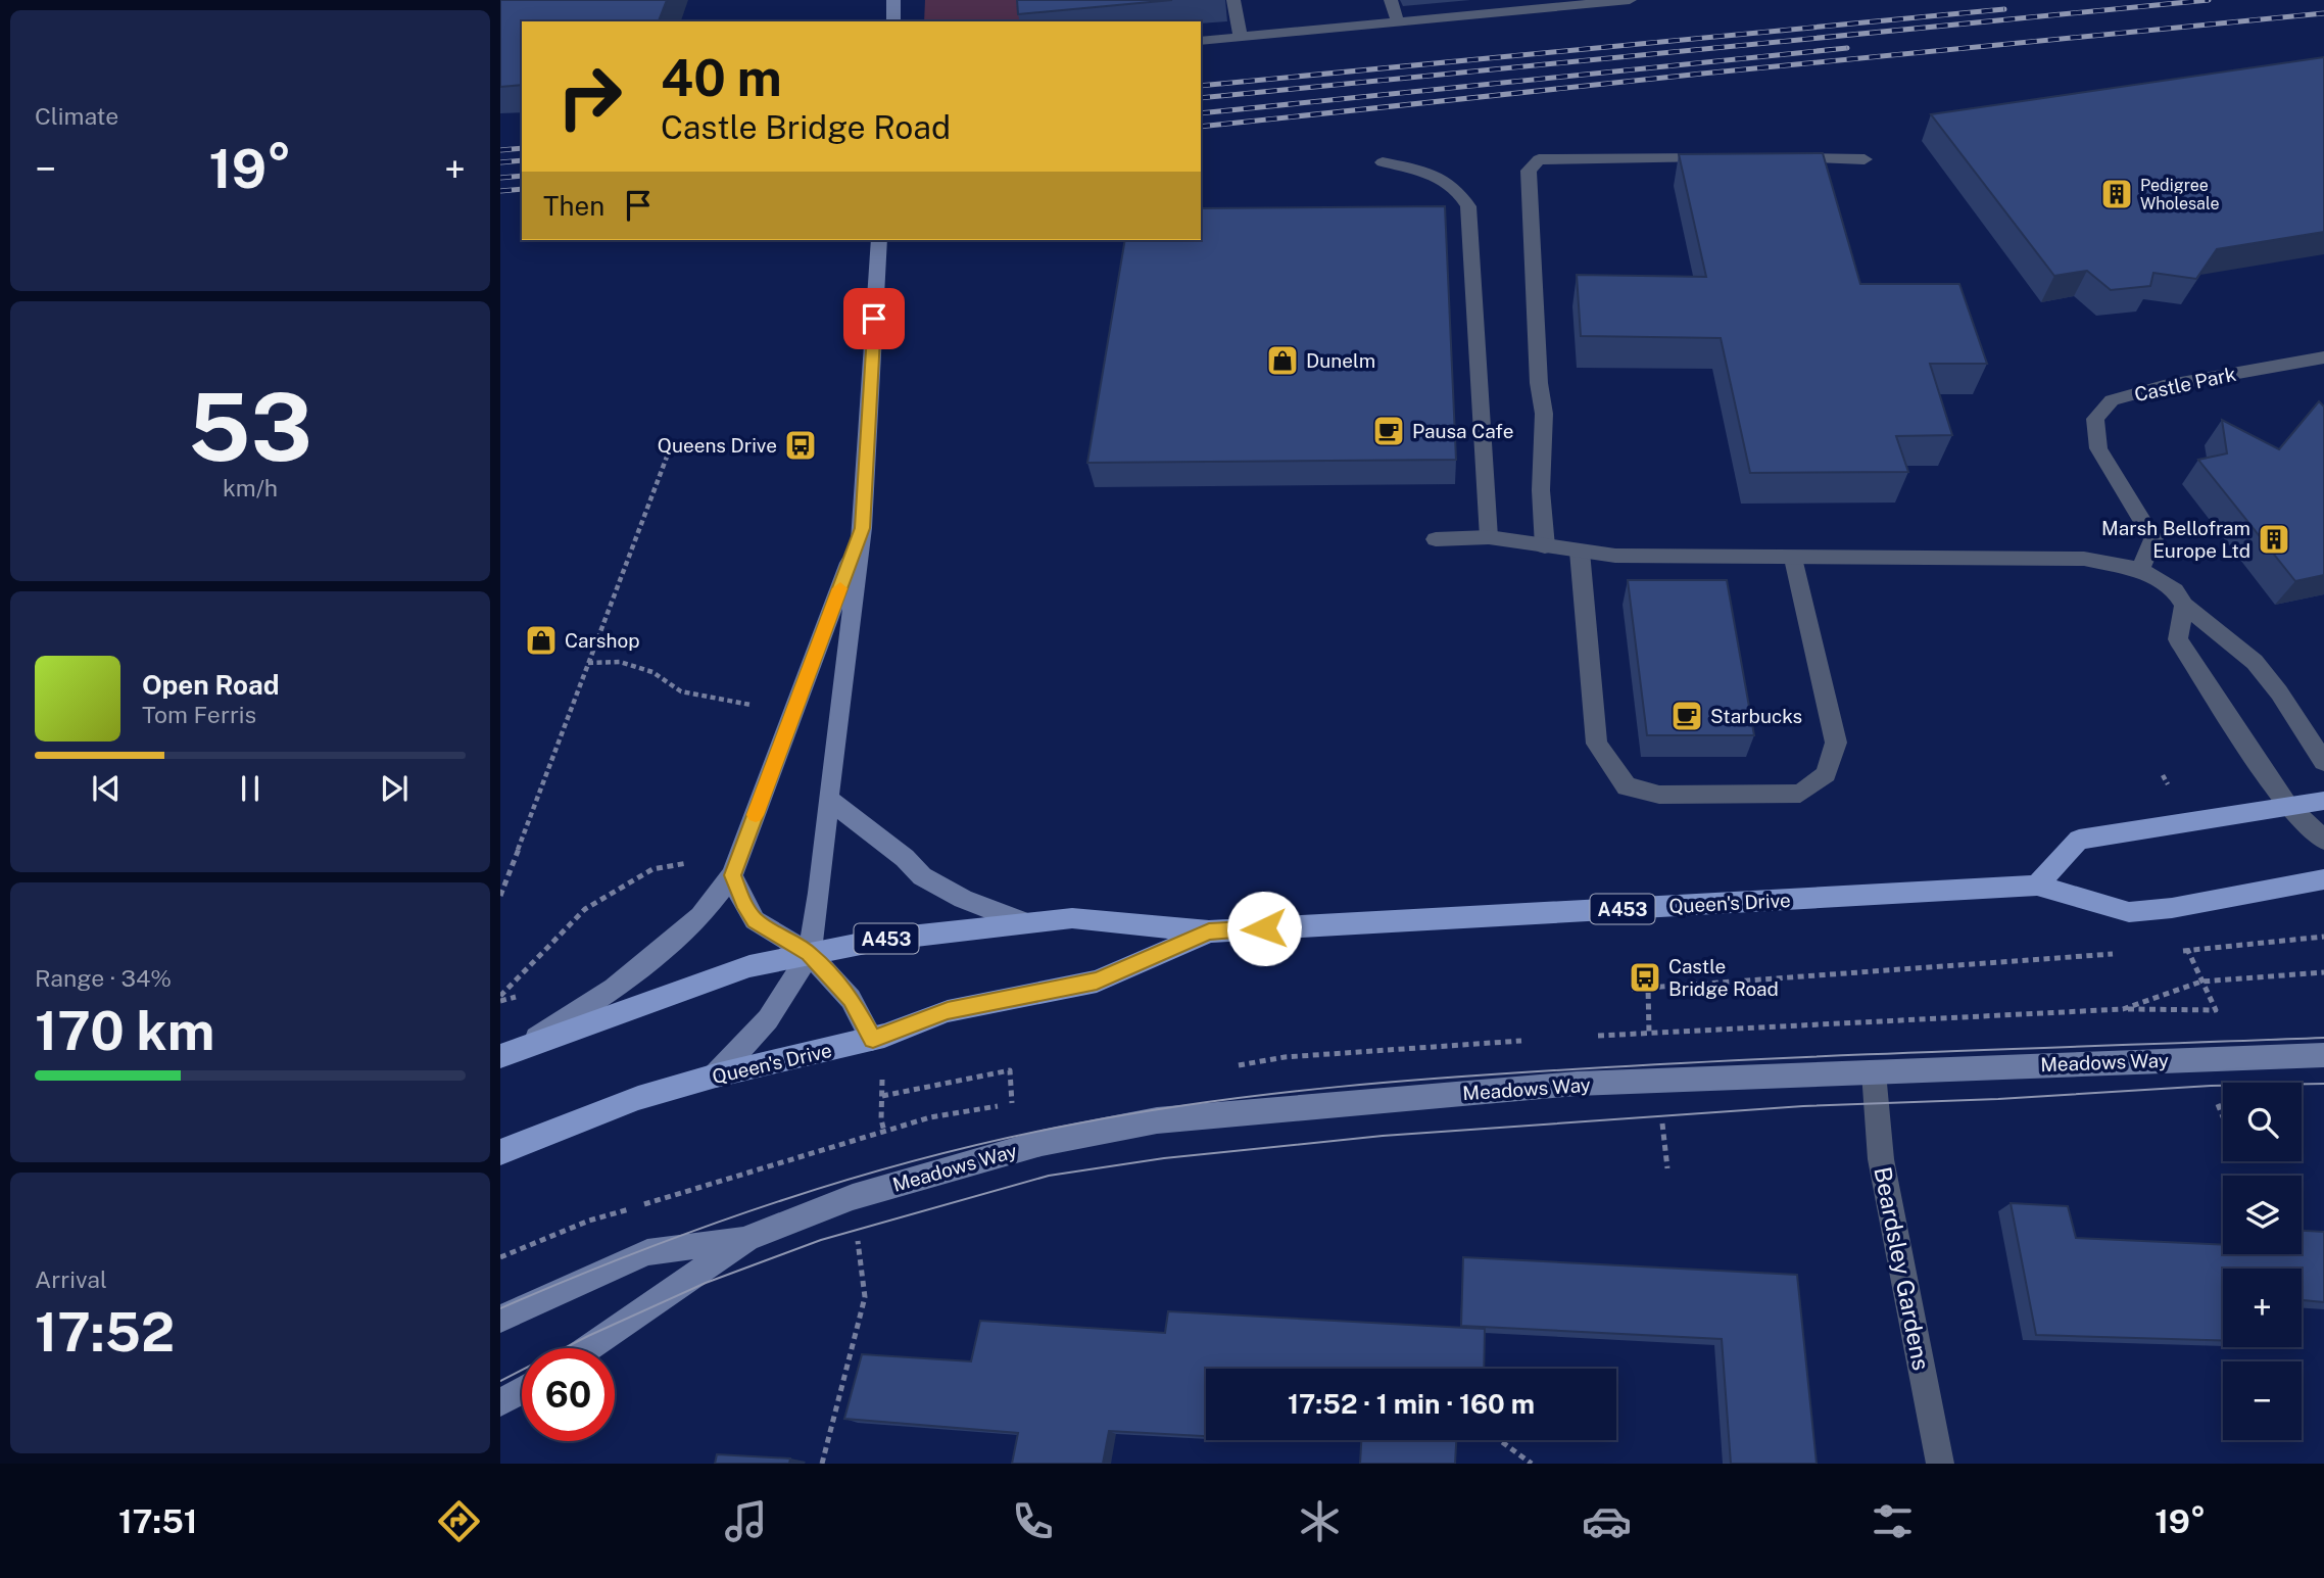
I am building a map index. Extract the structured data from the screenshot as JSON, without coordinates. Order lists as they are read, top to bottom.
{
  "streets": {
    "main road": ["Queen's Drive", "A453"],
    "street": ["Castle Park", "Meadows Way", "Beardsley Gardens"]
  },
  "crossings": [
    ["Meadows Way", "Beardsley Gardens"]
  ],
  "places": {
    "building": ["Pedigree Wholesale", "Marsh Bellofram Europe Ltd"],
    "shop": ["Dunelm", "Carshop"],
    "cafe": ["Pausa Cafe", "Starbucks"],
    "bus stop": ["Queens Drive", "Castle Bridge Road"]
  },
  "page": {
    "tile": [
      "Climate",
      ["53", "km/h"],
      ["Range · 34%", "170 km"],
      ["Arrival", "17:52"]
    ],
    "turn": ["40 m", "Castle Bridge Road"],
    "heat": ["−", "19°", "+"],
    "then": "Then",
    "song": ["Open Road", "Tom Ferris"],
    "map_buttons": ["+", "−"],
    "limit": "60",
    "trip": "17:52 · 1 min · 160 m",
    "tabs": ["17:51", "19°"]
  }
}
